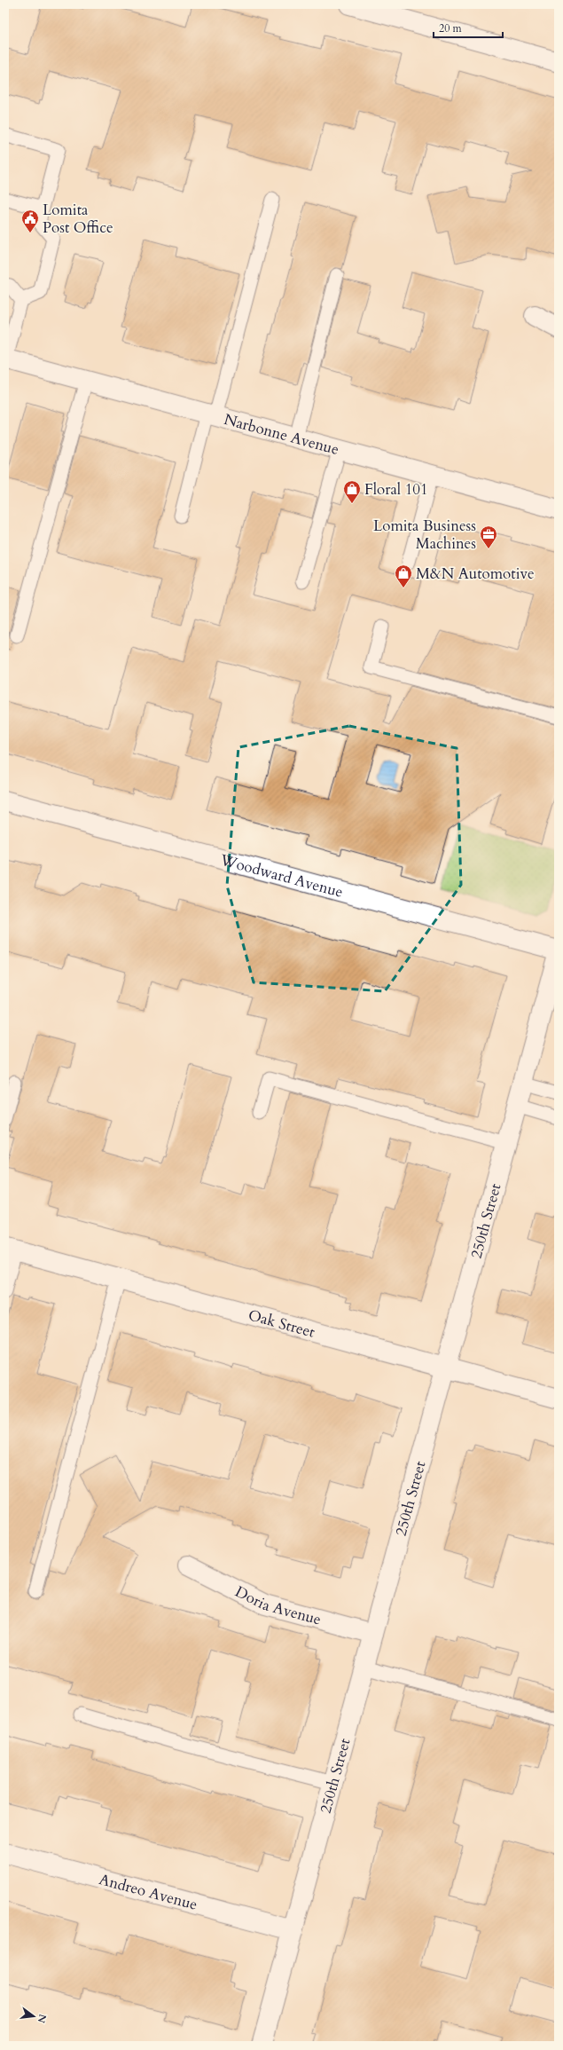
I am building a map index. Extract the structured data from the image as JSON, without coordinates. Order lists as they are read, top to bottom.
{
  "streets": {
    "street": [
      "Narbonne Avenue",
      "Woodward Avenue",
      "250th Street",
      "Oak Street",
      "Doria Avenue",
      "Andreo Avenue"
    ]
  },
  "crossings": [
    ["Woodward Avenue", "250th Street"],
    ["250th Street", "Oak Street"],
    ["250th Street", "Doria Avenue"],
    ["250th Street", "Andreo Avenue"]
  ],
  "places": {
    "public building": ["Lomita Post Office"],
    "shop": ["Floral 101", "M&N Automotive"],
    "office": ["Lomita Business Machines"]
  },
  "scale_bar": "20 m",
  "north": "right"
}
